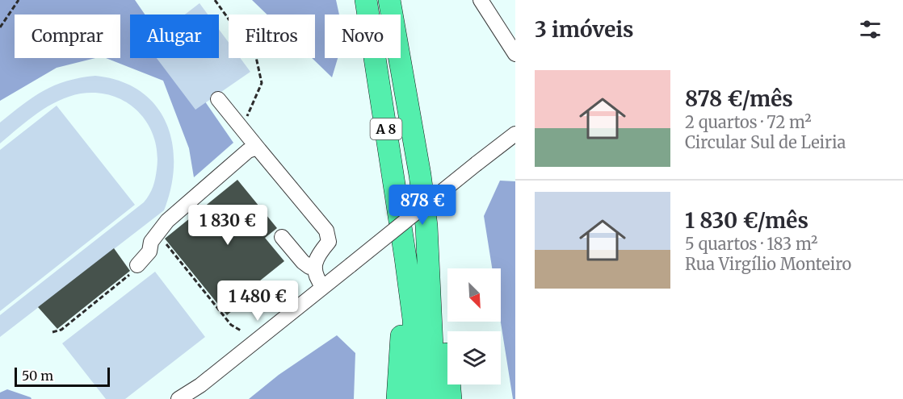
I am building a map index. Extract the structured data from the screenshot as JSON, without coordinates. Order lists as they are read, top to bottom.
{
  "streets": {
    "highway": ["A 8"]
  },
  "scale_bar": "50 m",
  "north": "bottom right",
  "page": {
    "heading": "3 imóveis",
    "chip": [
      "Comprar",
      "Alugar",
      "Filtros",
      "Novo"
    ],
    "list": [
      {
        "name": "878 €/mês",
        "note": "2 quartos · 72 m² · Circular Sul de Leiria"
      },
      {
        "name": "1 830 €/mês",
        "note": "5 quartos · 183 m² · Rua Virgílio Monteiro"
      }
    ],
    "price": ["878 €", "1 830 €", "1 480 €"],
    "scale": "50 m"
  }
}
